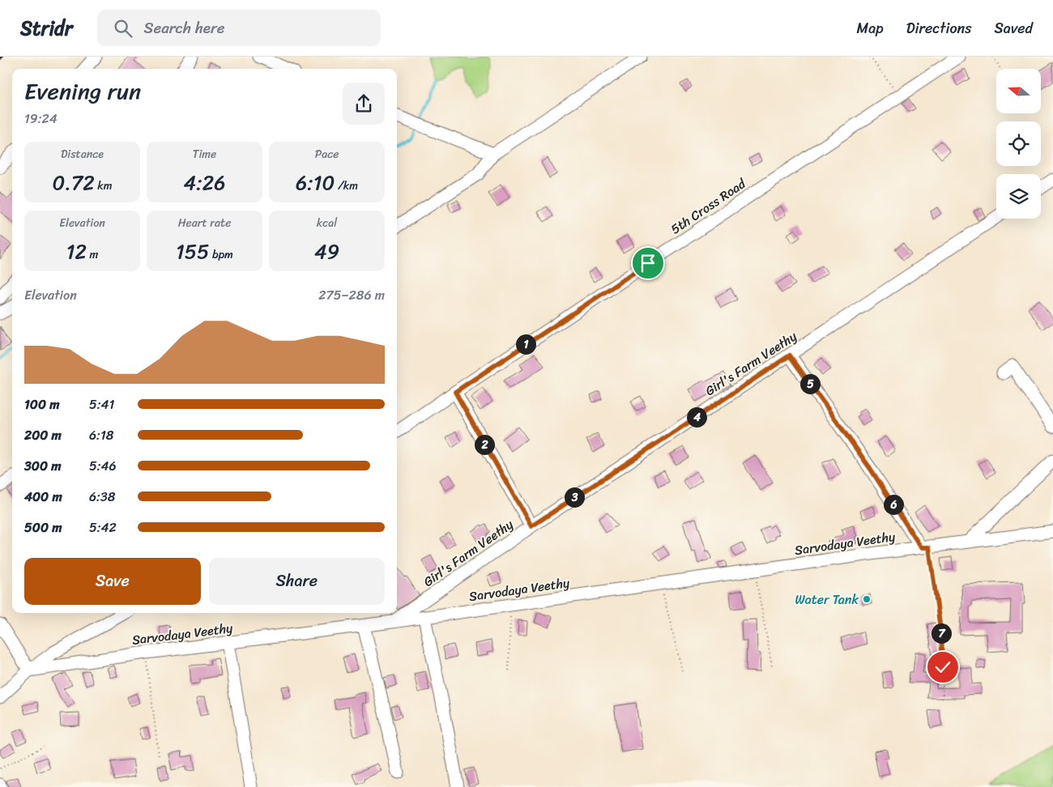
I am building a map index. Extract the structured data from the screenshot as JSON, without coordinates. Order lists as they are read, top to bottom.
{
  "streets": {
    "street": ["5th Cross Road", "Girl's Farm Veethy", "Sarvodaya Veethy"]
  },
  "crossings": [
    ["Girl's Farm Veethy", "Sarvodaya Veethy"]
  ],
  "places": ["Water Tank"],
  "north": "left",
  "page": {
    "header": "Stridr",
    "search": "Search here",
    "nav": ["Map", "Directions", "Saved"],
    "heading": ["Evening run", "19:24"],
    "stats": [
      ["Distance", "0.72 km"],
      ["Time", "4:26"],
      ["Pace", "6:10 /km"],
      ["Elevation", "12 m"],
      ["Heart rate", "155 bpm"],
      ["kcal", "49"]
    ],
    "chart": ["Elevation", "275–286 m"],
    "pins": [
      "1",
      "5",
      "4",
      "2",
      "3",
      "6",
      "7"
    ],
    "list": [
      {
        "name": "100 m",
        "note": "5:41"
      },
      {
        "name": "200 m",
        "note": "6:18"
      },
      {
        "name": "300 m",
        "note": "5:46"
      },
      {
        "name": "400 m",
        "note": "6:38"
      },
      {
        "name": "500 m",
        "note": "5:42"
      }
    ],
    "buttons": ["Save", "Share"]
  }
}
